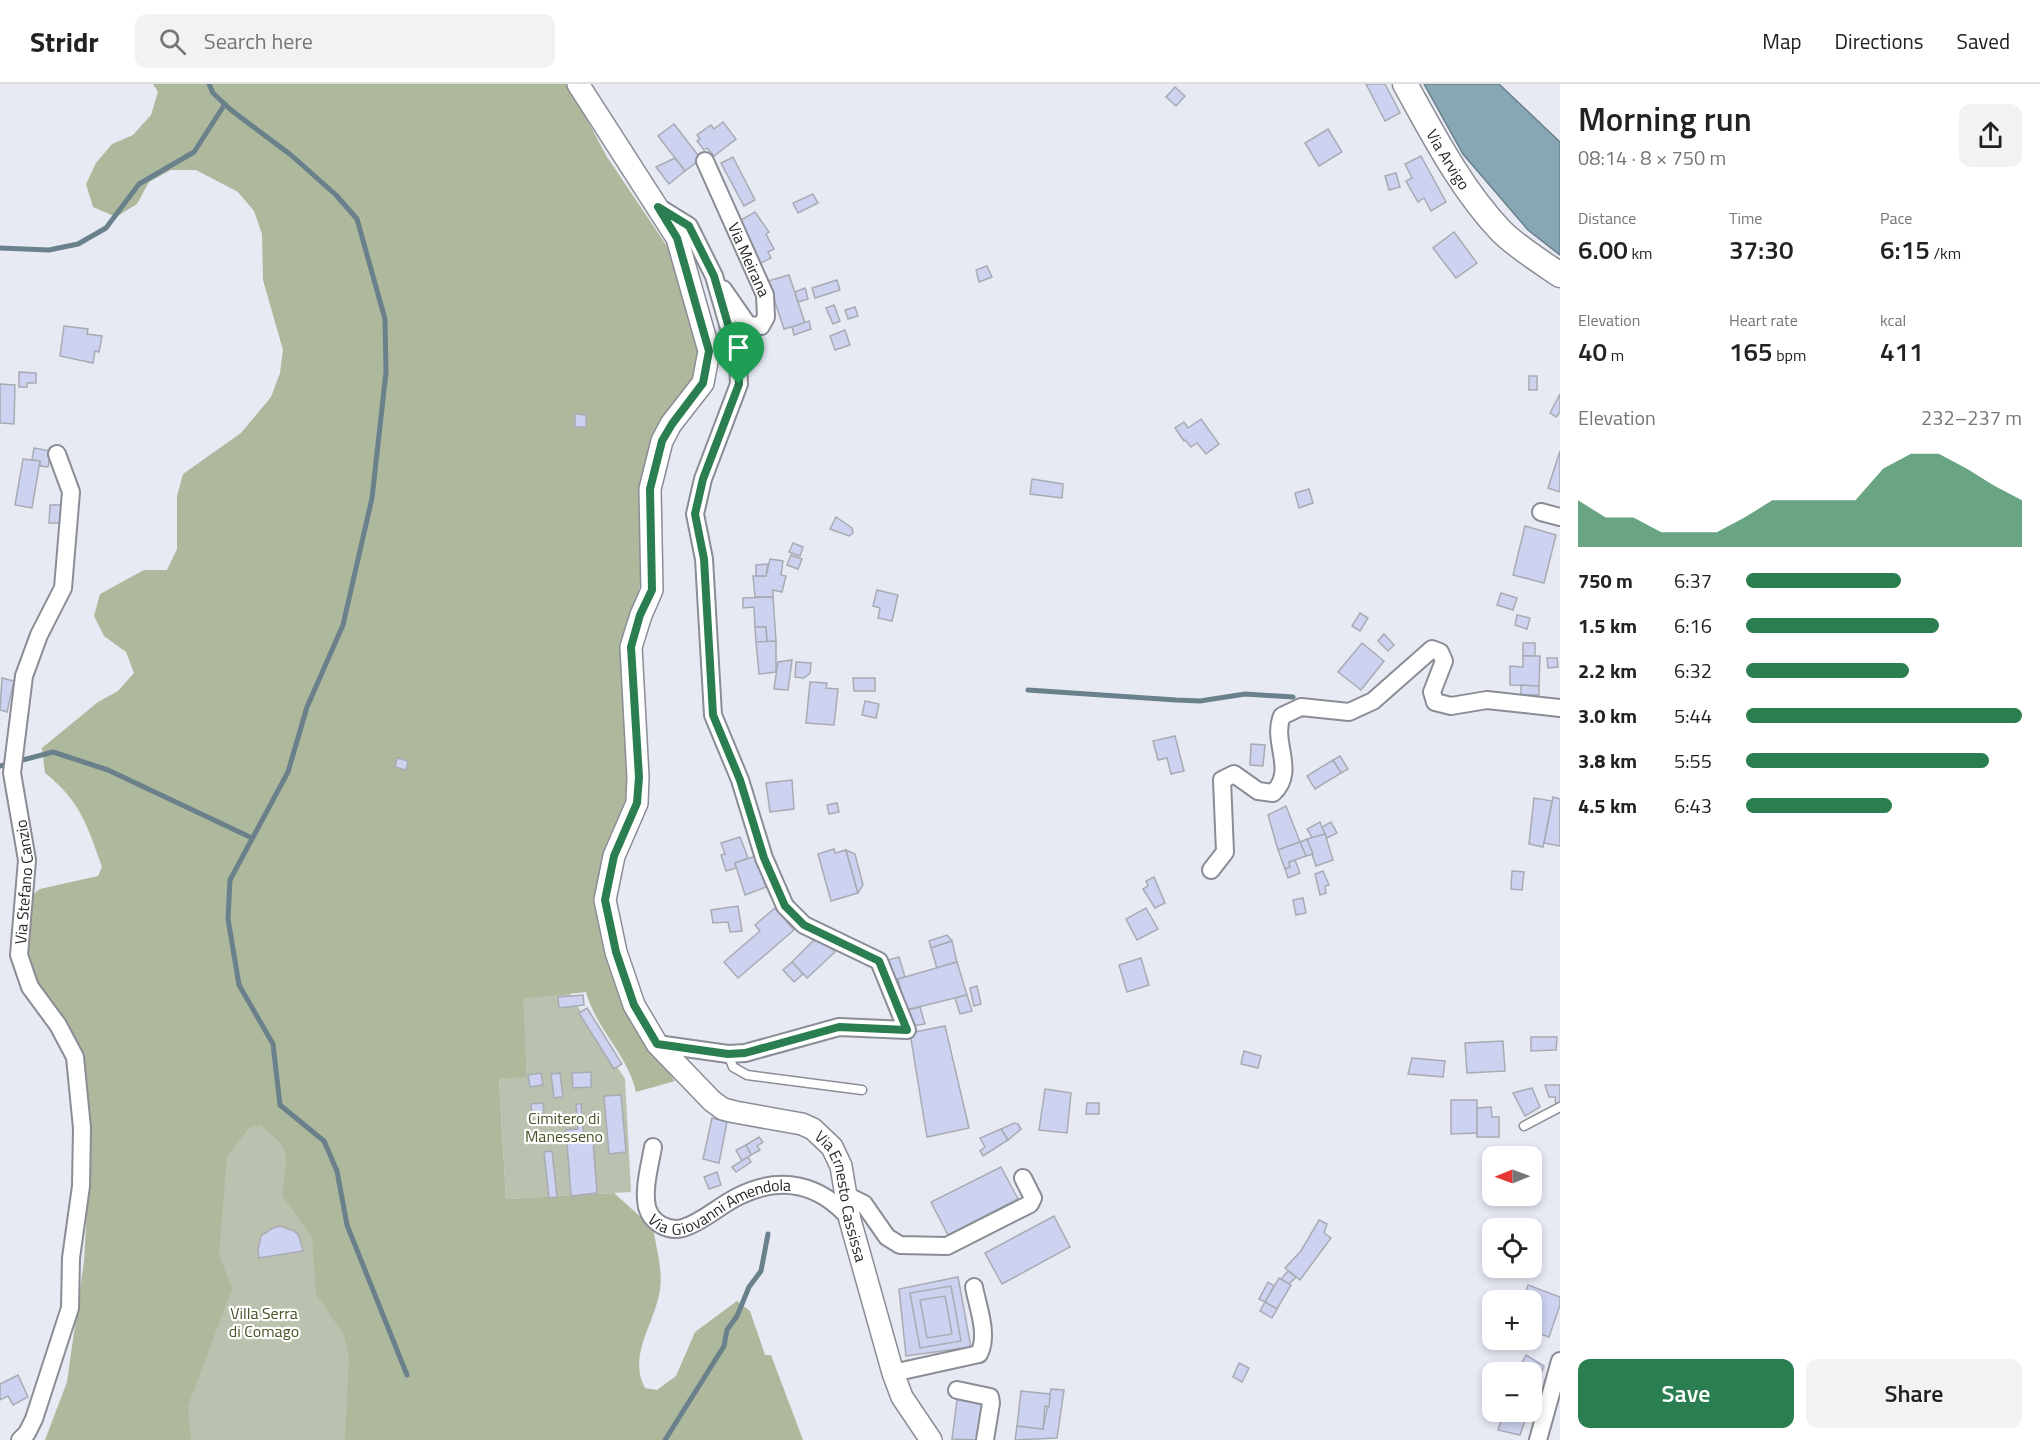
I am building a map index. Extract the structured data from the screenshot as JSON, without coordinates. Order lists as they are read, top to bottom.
{
  "streets": {
    "main road": ["Via Arvigo"],
    "street": [
      "Via Meirana",
      "Via Stefano Canzio",
      "Via Giovanni Amendola",
      "Via Ernesto Cassissa"
    ]
  },
  "crossings": [
    ["Via Meirana", "Via Ernesto Cassissa"],
    ["Via Giovanni Amendola", "Via Ernesto Cassissa"]
  ],
  "parks": ["Cimitero di Manesseno", "Villa Serra di Comago"],
  "north": "left",
  "page": {
    "header": "Stridr",
    "search": "Search here",
    "nav": ["Map", "Directions", "Saved"],
    "heading": ["Morning run", "08:14 · 8 × 750 m"],
    "stats": [
      ["Distance", "6.00 km"],
      ["Time", "37:30"],
      ["Pace", "6:15 /km"],
      ["Elevation", "40 m"],
      ["Heart rate", "165 bpm"],
      ["kcal", "411"]
    ],
    "chart": ["Elevation", "232–237 m"],
    "list": [
      {
        "name": "750 m",
        "note": "6:37"
      },
      {
        "name": "1.5 km",
        "note": "6:16"
      },
      {
        "name": "2.2 km",
        "note": "6:32"
      },
      {
        "name": "3.0 km",
        "note": "5:44"
      },
      {
        "name": "3.8 km",
        "note": "5:55"
      },
      {
        "name": "4.5 km",
        "note": "6:43"
      }
    ],
    "map_buttons": ["+", "−"],
    "buttons": ["Save", "Share"]
  }
}
